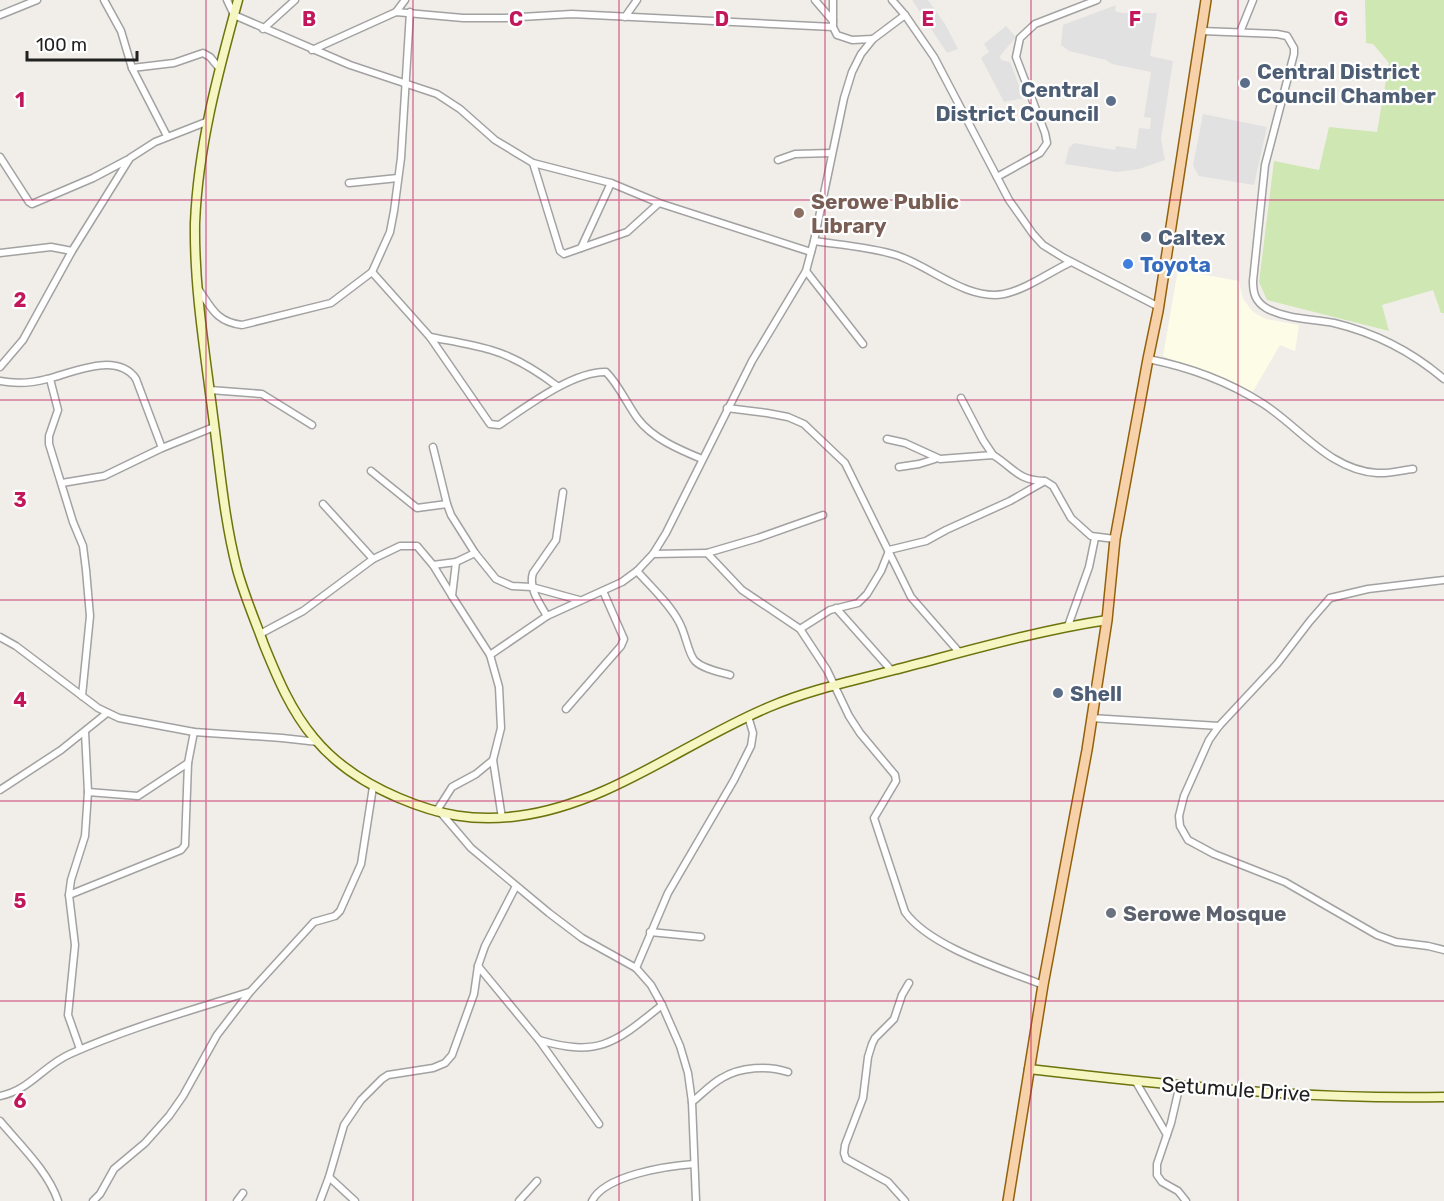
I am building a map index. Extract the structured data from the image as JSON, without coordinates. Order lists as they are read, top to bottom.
{
  "streets": {
    "street": ["Setumule Drive"]
  },
  "places": [
    "Central District Council Chamber",
    "Central District Council",
    "Serowe Public Library",
    "Caltex",
    "Toyota",
    "Shell",
    "Serowe Mosque"
  ],
  "scale_bar": "100 m",
  "grid": {
    "columns": [
      "B",
      "C",
      "D",
      "E",
      "F",
      "G"
    ],
    "rows": [
      "1",
      "2",
      "3",
      "4",
      "5",
      "6"
    ]
  }
}
